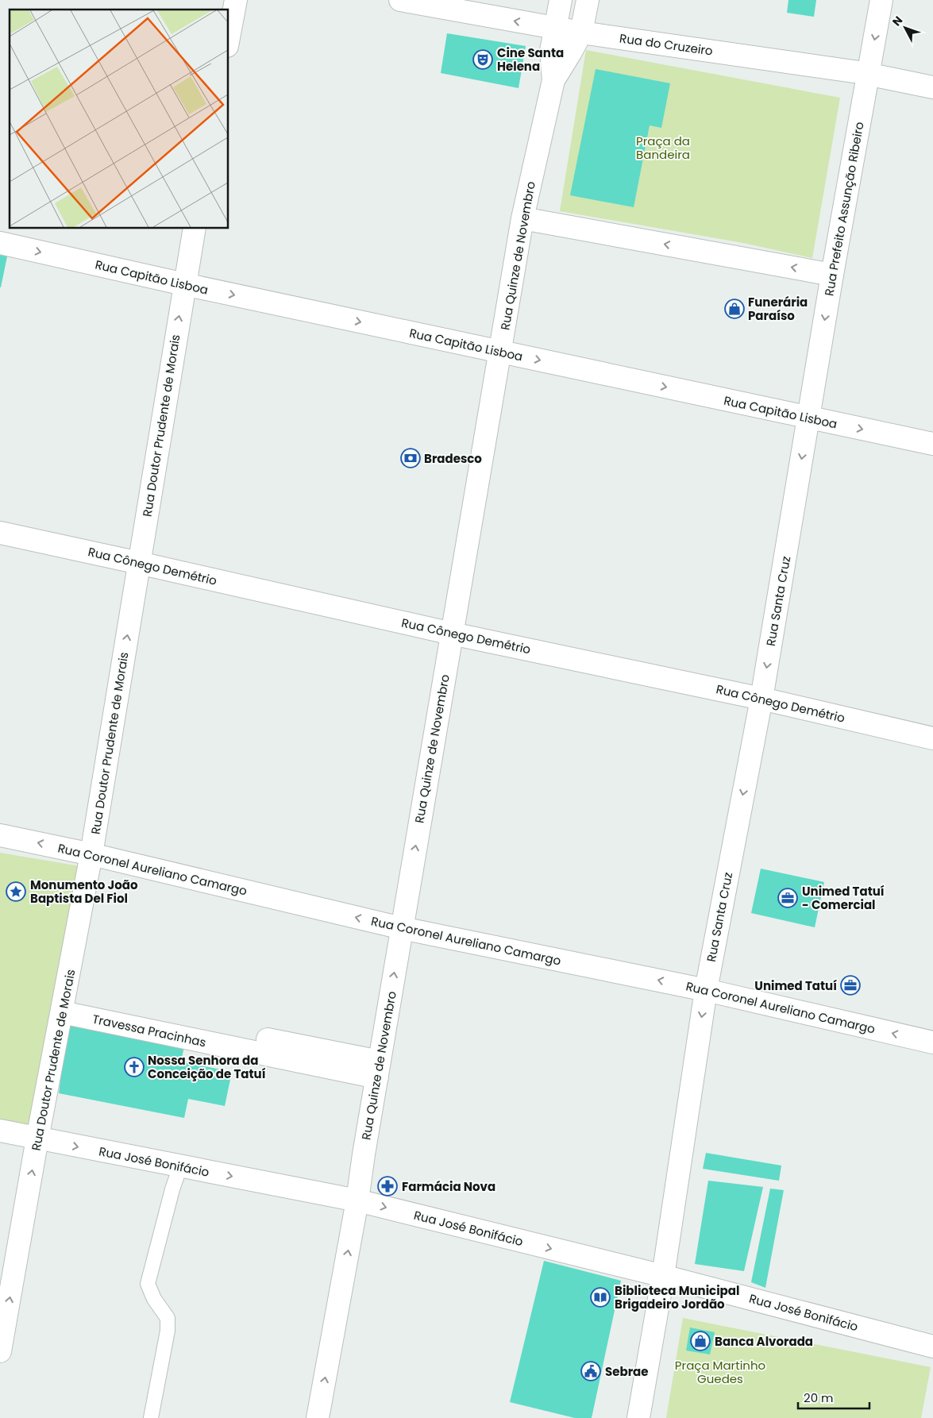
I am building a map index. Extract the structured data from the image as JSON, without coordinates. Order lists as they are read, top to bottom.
{
  "streets": {
    "street": [
      "Rua do Cruzeiro",
      "Rua Prefeito Assunção Ribeiro",
      "Rua Quinze de Novembro",
      "Rua Capitão Lisboa",
      "Rua Doutor Prudente de Morais",
      "Rua Cônego Demétrio",
      "Rua Santa Cruz",
      "Rua Coronel Aureliano Camargo",
      "Travessa Pracinhas",
      "Rua José Bonifácio"
    ]
  },
  "crossings": [
    ["Rua do Cruzeiro", "Rua Prefeito Assunção Ribeiro"],
    ["Rua do Cruzeiro", "Rua Quinze de Novembro"],
    ["Rua Prefeito Assunção Ribeiro", "Rua Capitão Lisboa"],
    ["Rua Prefeito Assunção Ribeiro", "Rua Santa Cruz"],
    ["Rua Quinze de Novembro", "Rua Capitão Lisboa"],
    ["Rua Quinze de Novembro", "Rua Cônego Demétrio"],
    ["Rua Quinze de Novembro", "Rua Coronel Aureliano Camargo"],
    ["Rua Quinze de Novembro", "Travessa Pracinhas"],
    ["Rua Quinze de Novembro", "Rua José Bonifácio"],
    ["Rua Capitão Lisboa", "Rua Doutor Prudente de Morais"],
    ["Rua Capitão Lisboa", "Rua Santa Cruz"],
    ["Rua Doutor Prudente de Morais", "Rua Cônego Demétrio"],
    ["Rua Doutor Prudente de Morais", "Rua Coronel Aureliano Camargo"],
    ["Rua Doutor Prudente de Morais", "Travessa Pracinhas"],
    ["Rua Doutor Prudente de Morais", "Rua José Bonifácio"],
    ["Rua Cônego Demétrio", "Rua Santa Cruz"],
    ["Rua Santa Cruz", "Rua Coronel Aureliano Camargo"],
    ["Rua Santa Cruz", "Rua José Bonifácio"]
  ],
  "one_way": [
    "Rua Prefeito Assunção Ribeiro",
    "Rua Quinze de Novembro",
    "Rua Doutor Prudente de Morais",
    "Rua Santa Cruz",
    "Rua Coronel Aureliano Camargo",
    "Rua José Bonifácio"
  ],
  "parks": ["Praça da Bandeira", "Praça Martinho Guedes"],
  "places": {
    "theatre": ["Cine Santa Helena"],
    "shop": ["Funerária Paraíso", "Banca Alvorada"],
    "bank": ["Bradesco"],
    "place": ["Monumento João Baptista Del Fiol"],
    "office": ["Unimed Tatuí - Comercial", "Unimed Tatuí"],
    "church": ["Nossa Senhora da Conceição de Tatuí"],
    "pharmacy": ["Farmácia Nova"],
    "library": ["Biblioteca Municipal Brigadeiro Jordão"],
    "public building": ["Sebrae"]
  },
  "scale_bar": "20 m",
  "north": "top left"
}
